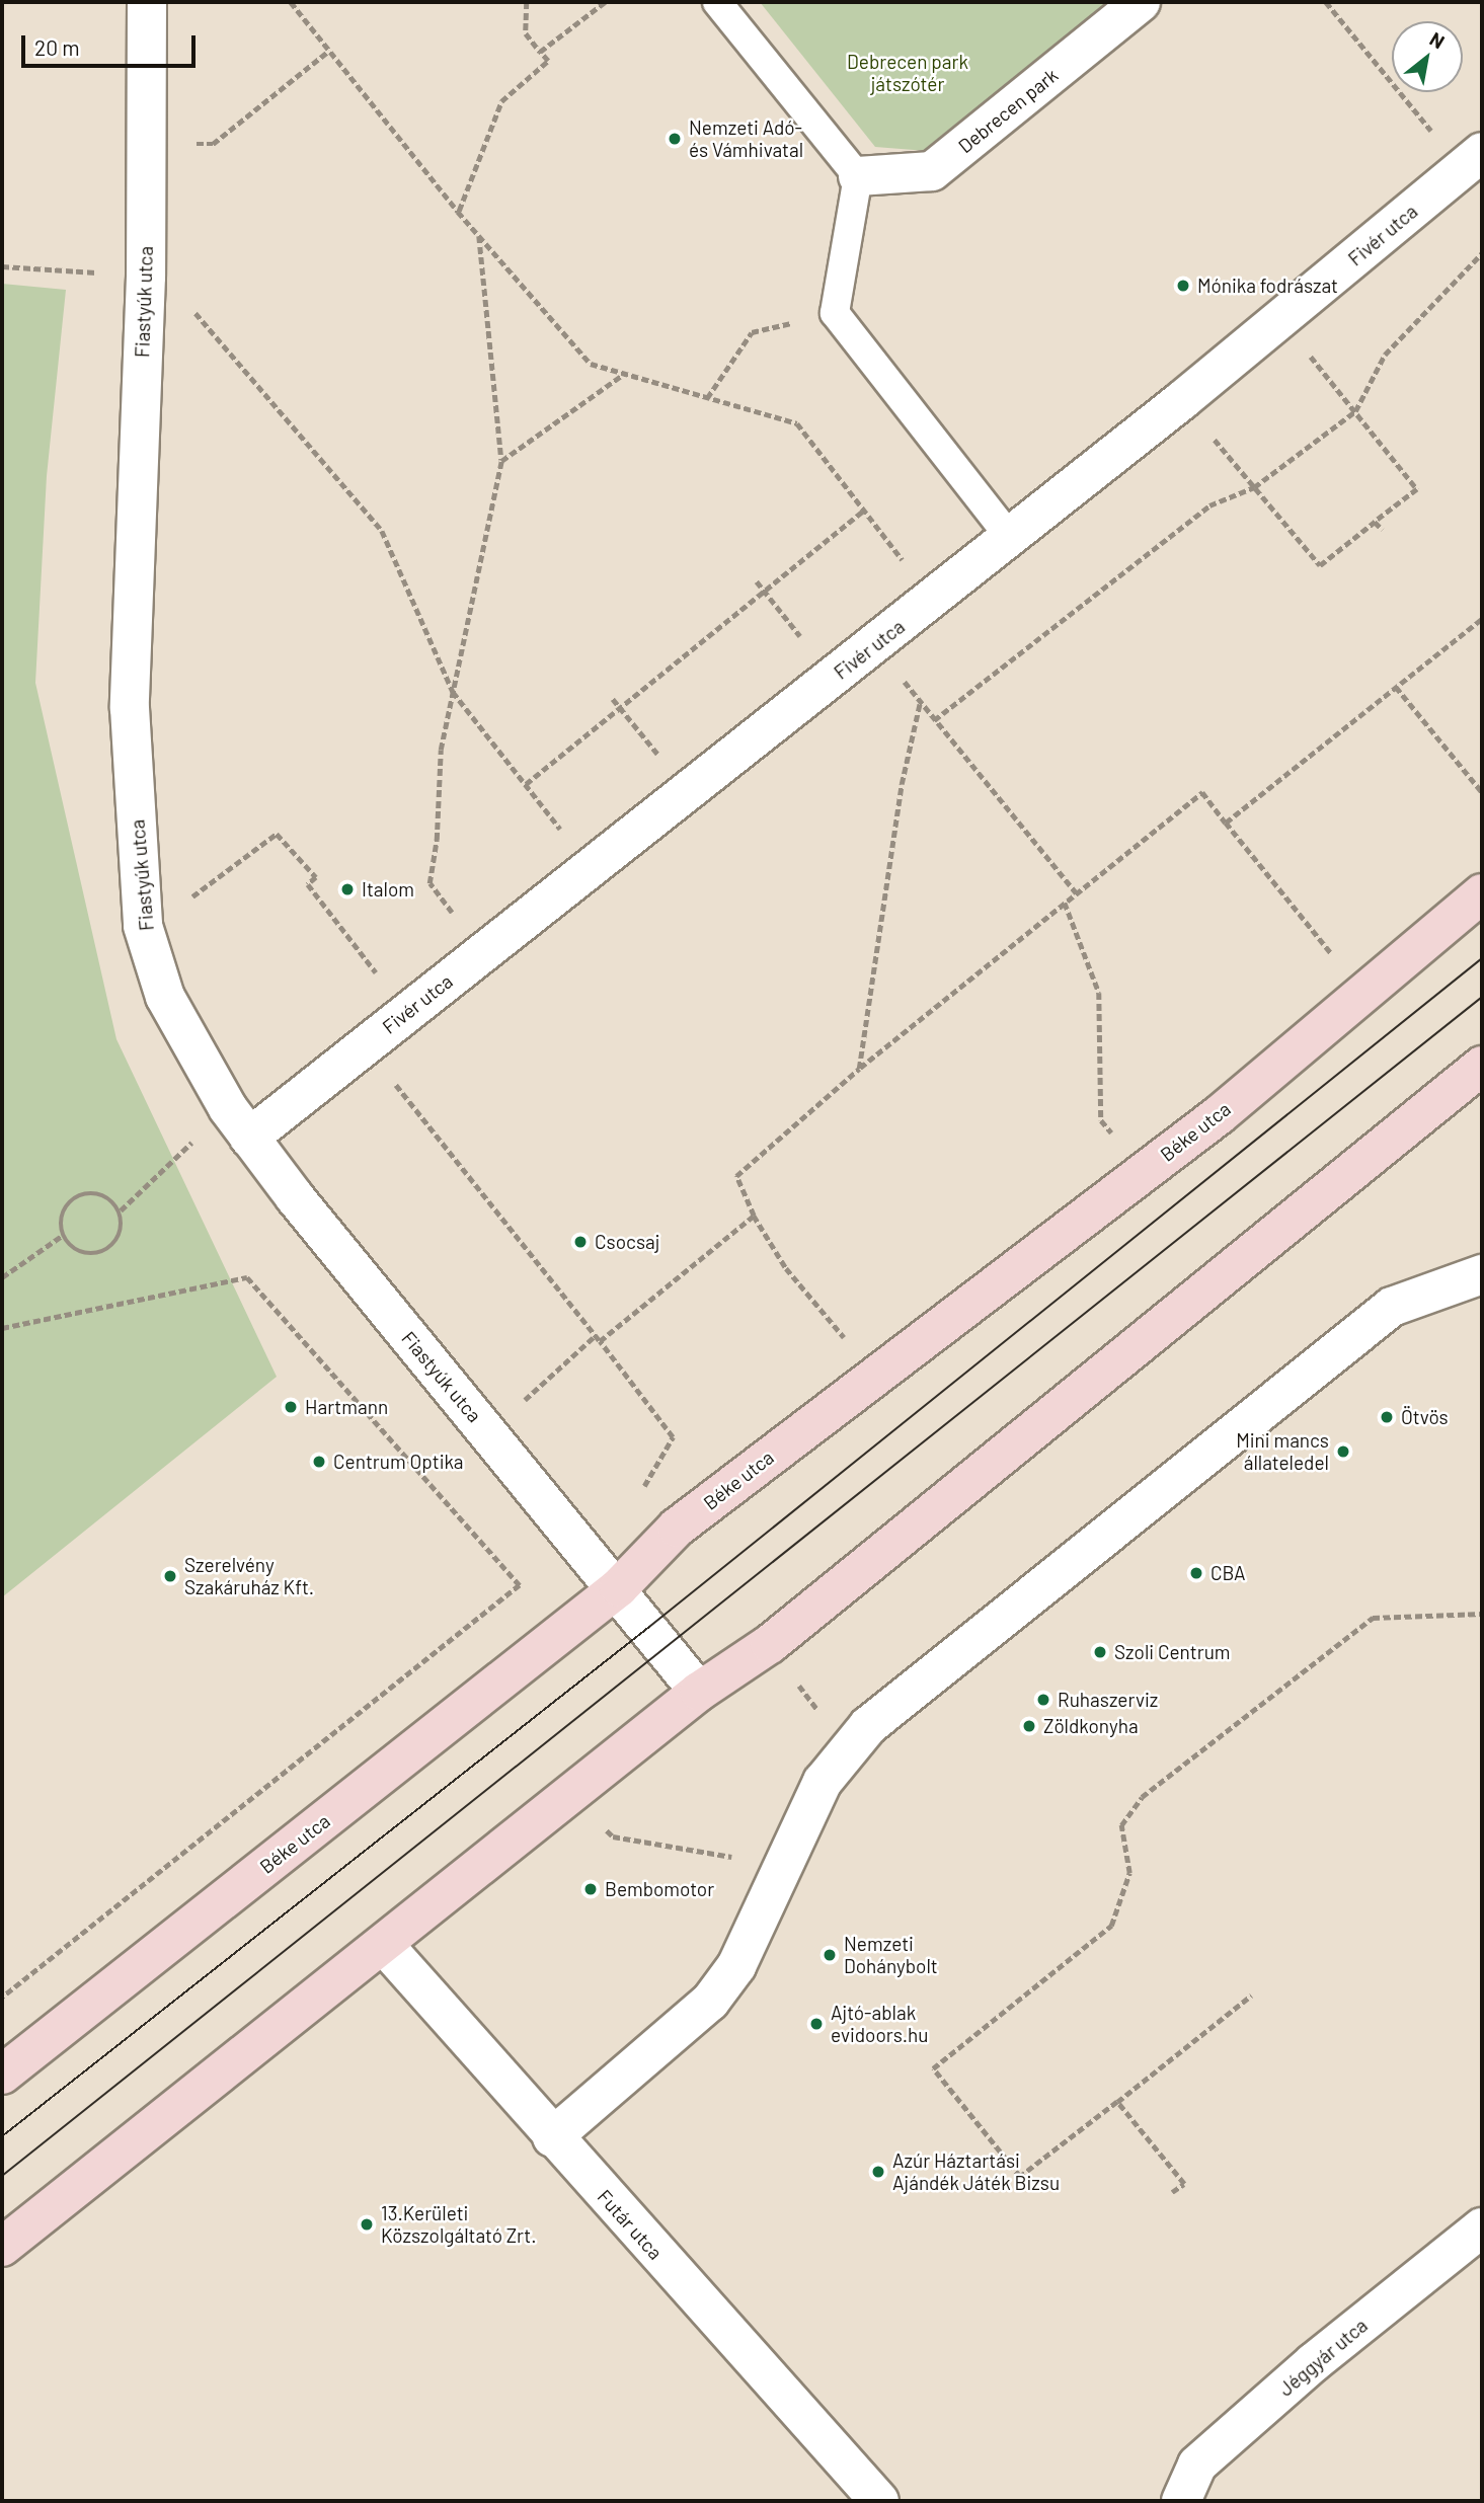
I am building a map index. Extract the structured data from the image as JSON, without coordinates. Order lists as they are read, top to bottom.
{
  "streets": {
    "main road": ["Béke utca"],
    "street": [
      "Debrecen park",
      "Fivér utca",
      "Fiastyúk utca",
      "Futár utca",
      "Jéggyár utca"
    ]
  },
  "crossings": [
    ["Fivér utca", "Fiastyúk utca"],
    ["Fiastyúk utca", "Béke utca"]
  ],
  "parks": ["Debrecen park játszótér"],
  "places": [
    "Nemzeti Adó- és Vámhivatal",
    "Mónika fodrászat",
    "Italom",
    "Csocsaj",
    "Hartmann",
    "Ötvös",
    "Mini mancs állateledel",
    "Centrum Optika",
    "CBA",
    "Szerelvény Szakáruház Kft.",
    "Szoli Centrum",
    "Ruhaszerviz",
    "Zöldkonyha",
    "Bembomotor",
    "Nemzeti Dohánybolt",
    "Ajtó-ablak evidoors.hu",
    "Azúr Háztartási Ajándék Játék Bizsu",
    "13.Kerületi Közszolgáltató Zrt."
  ],
  "scale_bar": "20 m",
  "north": "top right"
}
